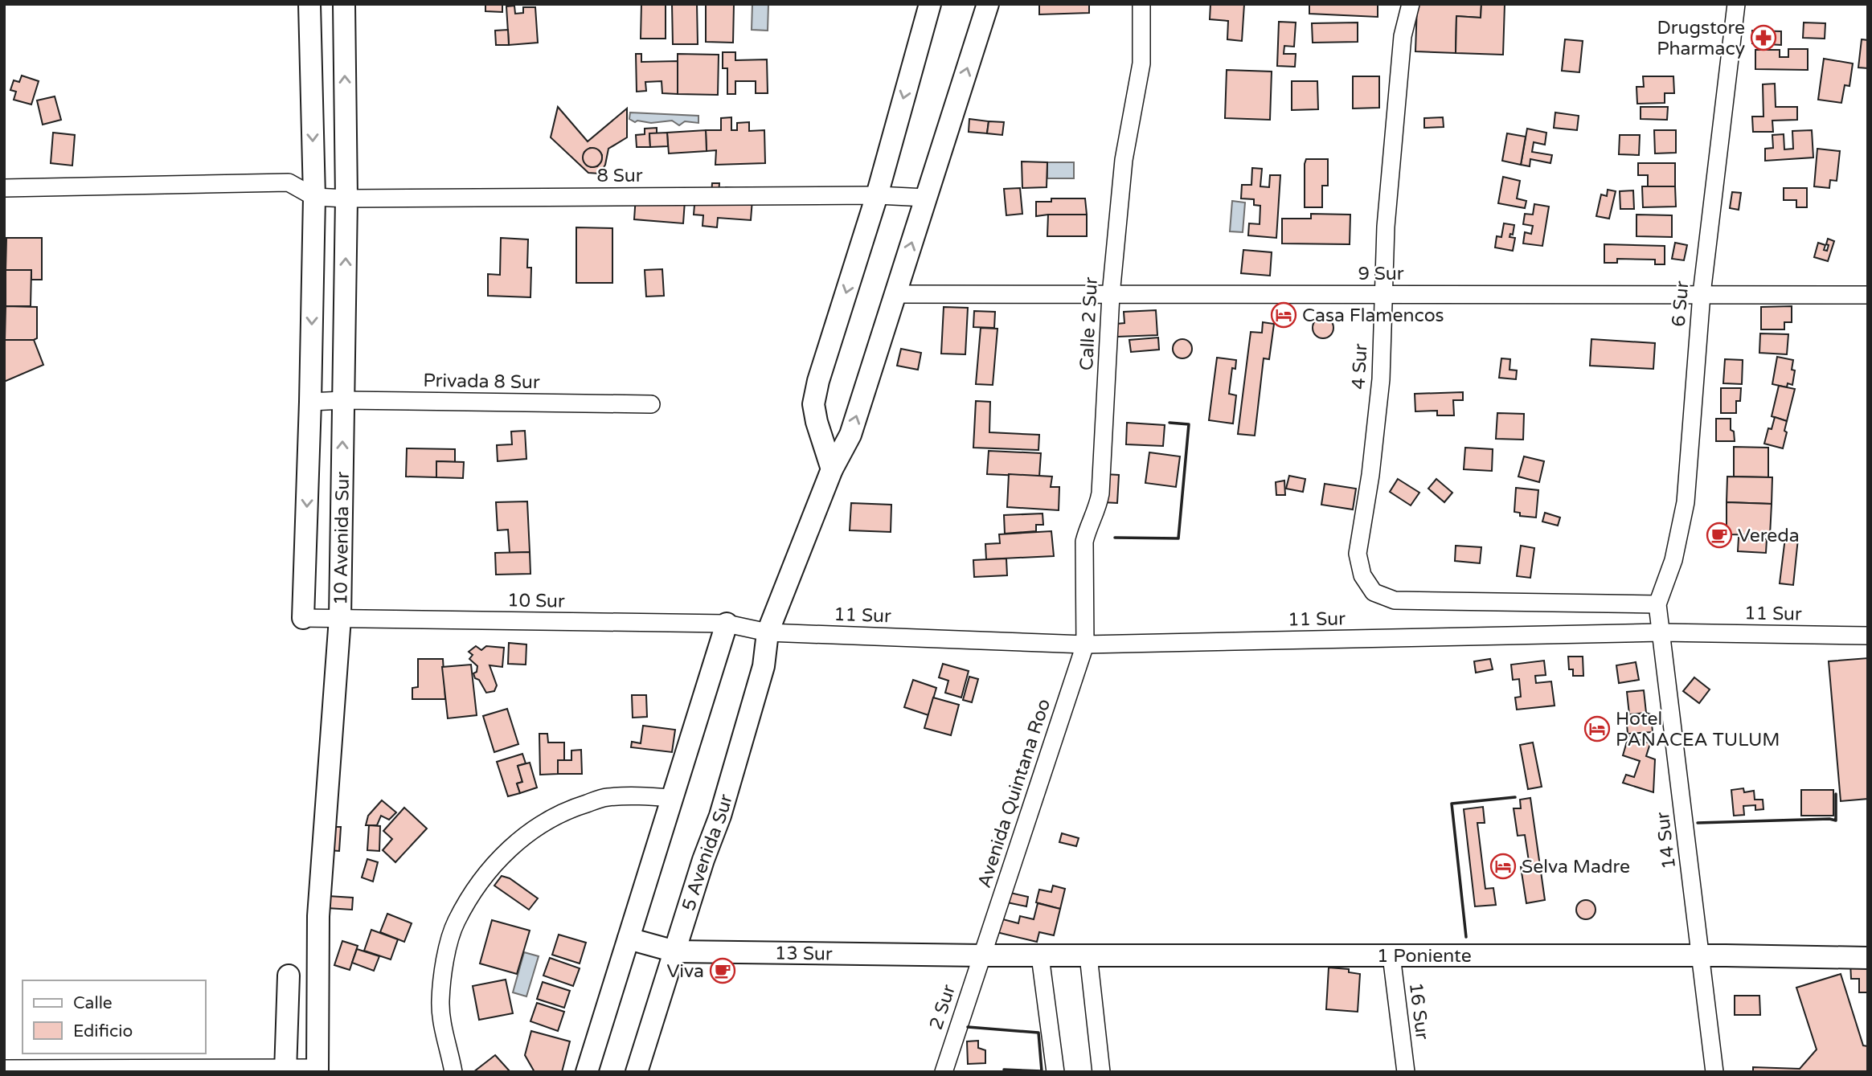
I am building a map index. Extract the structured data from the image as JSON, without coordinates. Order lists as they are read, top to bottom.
{
  "streets": {
    "street": [
      "8 Sur",
      "9 Sur",
      "6 Sur",
      "Calle 2 Sur",
      "4 Sur",
      "Privada 8 Sur",
      "10 Avenida Sur",
      "10 Sur",
      "11 Sur",
      "Avenida Quintana Roo",
      "14 Sur",
      "5 Avenida Sur",
      "13 Sur",
      "1 Poniente",
      "2 Sur",
      "16 Sur"
    ]
  },
  "crossings": [
    ["8 Sur", "10 Avenida Sur"],
    ["8 Sur", "5 Avenida Sur"],
    ["9 Sur", "6 Sur"],
    ["9 Sur", "Calle 2 Sur"],
    ["9 Sur", "4 Sur"],
    ["9 Sur", "5 Avenida Sur"],
    ["6 Sur", "4 Sur"],
    ["6 Sur", "14 Sur"],
    ["Calle 2 Sur", "11 Sur"],
    ["Calle 2 Sur", "Avenida Quintana Roo"],
    ["4 Sur", "14 Sur"],
    ["Privada 8 Sur", "10 Avenida Sur"],
    ["10 Avenida Sur", "10 Sur"],
    ["10 Sur", "11 Sur"],
    ["10 Sur", "5 Avenida Sur"],
    ["11 Sur", "Avenida Quintana Roo"],
    ["11 Sur", "14 Sur"],
    ["11 Sur", "5 Avenida Sur"],
    ["Avenida Quintana Roo", "13 Sur"],
    ["Avenida Quintana Roo", "1 Poniente"],
    ["Avenida Quintana Roo", "2 Sur"],
    ["14 Sur", "1 Poniente"],
    ["5 Avenida Sur", "13 Sur"],
    ["13 Sur", "1 Poniente"],
    ["13 Sur", "2 Sur"],
    ["1 Poniente", "2 Sur"],
    ["1 Poniente", "16 Sur"]
  ],
  "places": {
    "pharmacy": ["Drugstore Pharmacy"],
    "hotel": ["Casa Flamencos", "Hotel PANACEA TULUM", "Selva Madre"],
    "cafe": ["Vereda", "Viva"]
  },
  "legend": ["Calle", "Edificio"]
}
